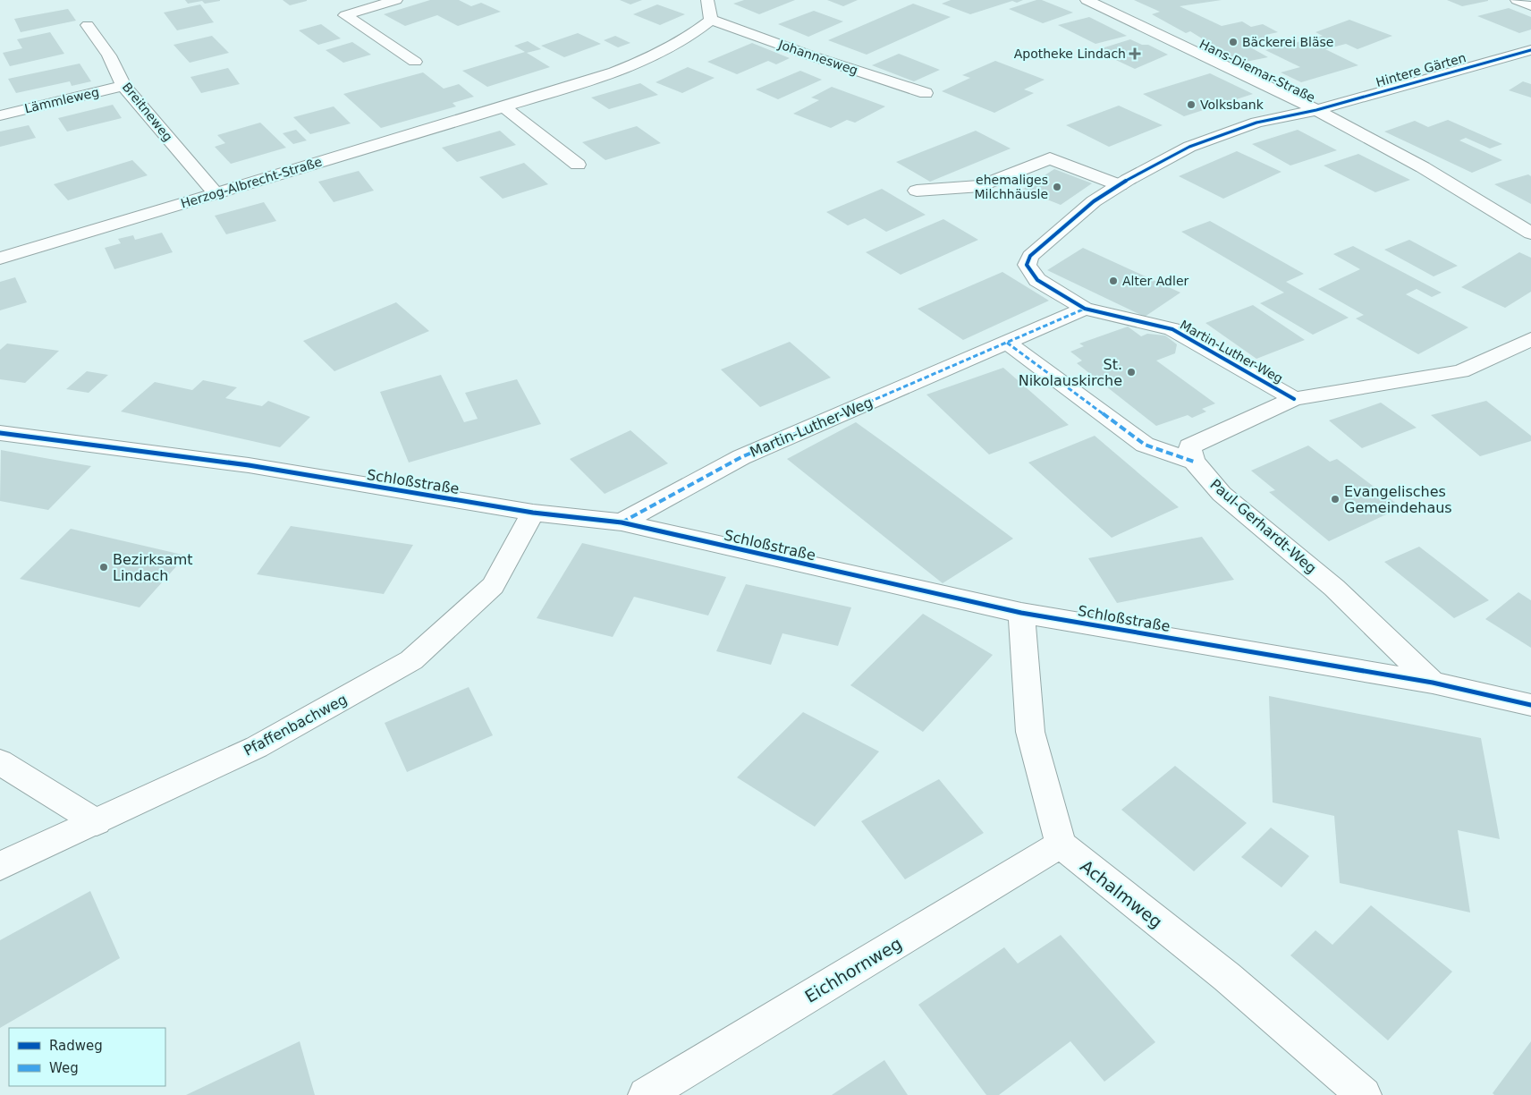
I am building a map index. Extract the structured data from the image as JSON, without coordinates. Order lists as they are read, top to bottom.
{
  "streets": {
    "street": [
      "Johannesweg",
      "Hintere Gärten",
      "Hans-Diemar-Straße",
      "Lämmleweg",
      "Breitneweg",
      "Herzog-Albrecht-Straße",
      "Martin-Luther-Weg",
      "Schloßstraße",
      "Paul-Gerhardt-Weg",
      "Pfaffenbachweg",
      "Achalmweg",
      "Eichhornweg"
    ]
  },
  "crossings": [
    ["Johannesweg", "Herzog-Albrecht-Straße"],
    ["Hintere Gärten", "Hans-Diemar-Straße"],
    ["Hintere Gärten", "Martin-Luther-Weg"],
    ["Hans-Diemar-Straße", "Martin-Luther-Weg"],
    ["Lämmleweg", "Breitneweg"],
    ["Breitneweg", "Herzog-Albrecht-Straße"],
    ["Martin-Luther-Weg", "Schloßstraße"],
    ["Schloßstraße", "Paul-Gerhardt-Weg"],
    ["Schloßstraße", "Pfaffenbachweg"],
    ["Achalmweg", "Eichhornweg"]
  ],
  "places": {
    "other": [
      "Bäckerei Bläse",
      "Volksbank",
      "ehemaliges Milchhäusle",
      "Alter Adler",
      "St. Nikolauskirche",
      "Evangelisches Gemeindehaus",
      "Bezirksamt Lindach"
    ],
    "health": ["Apotheke Lindach"]
  },
  "legend": ["Radweg", "Weg"]
}
